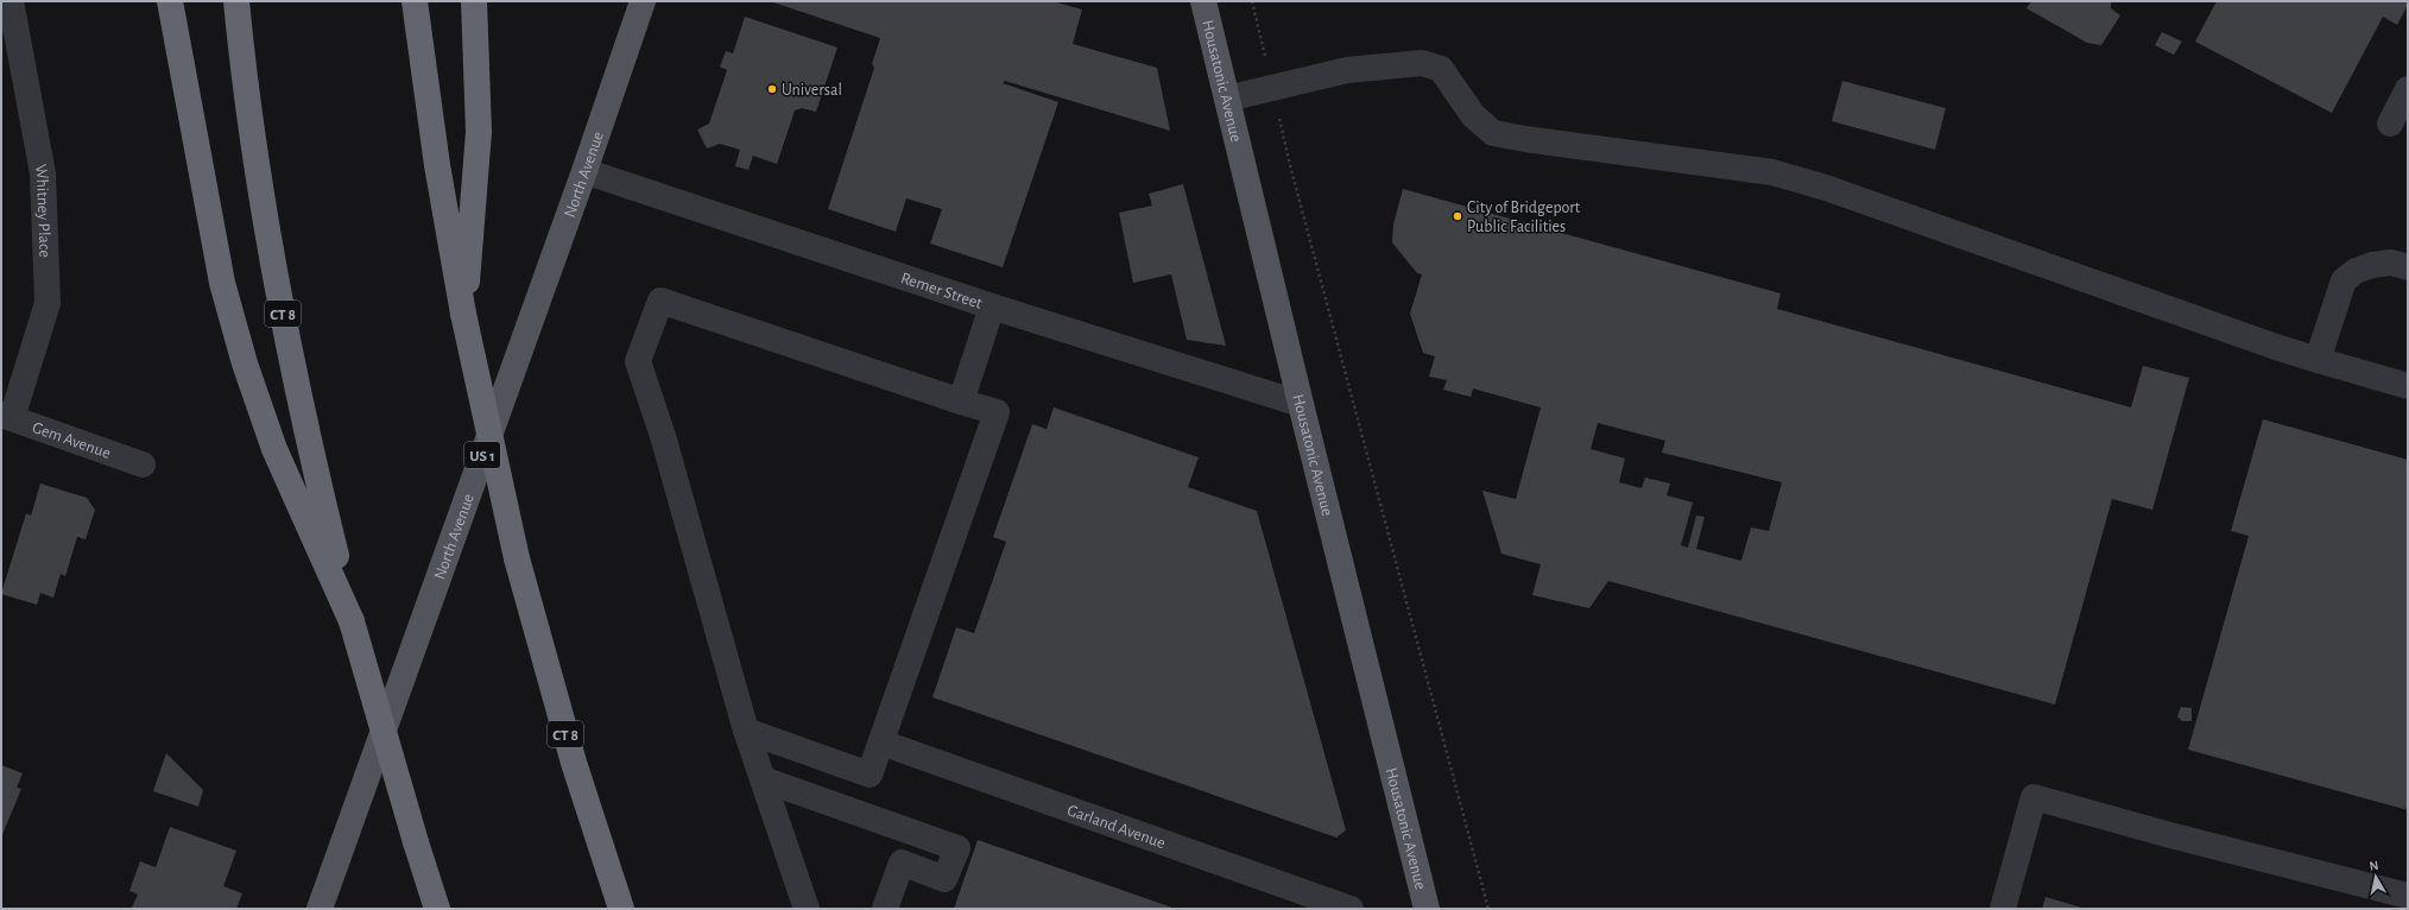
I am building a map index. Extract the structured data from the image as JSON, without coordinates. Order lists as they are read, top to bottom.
{
  "streets": {
    "highway": ["CT 8"],
    "main road": ["Housatonic Avenue", "North Avenue", "US 1"],
    "street": [
      "Whitney Place",
      "Remer Street",
      "Gem Avenue",
      "Garland Avenue"
    ]
  },
  "crossings": [
    ["Housatonic Avenue", "Remer Street"],
    ["North Avenue", "Remer Street"],
    ["Whitney Place", "Gem Avenue"]
  ],
  "places": ["Universal", "City of Bridgeport Public Facilities"],
  "north": "top"
}
